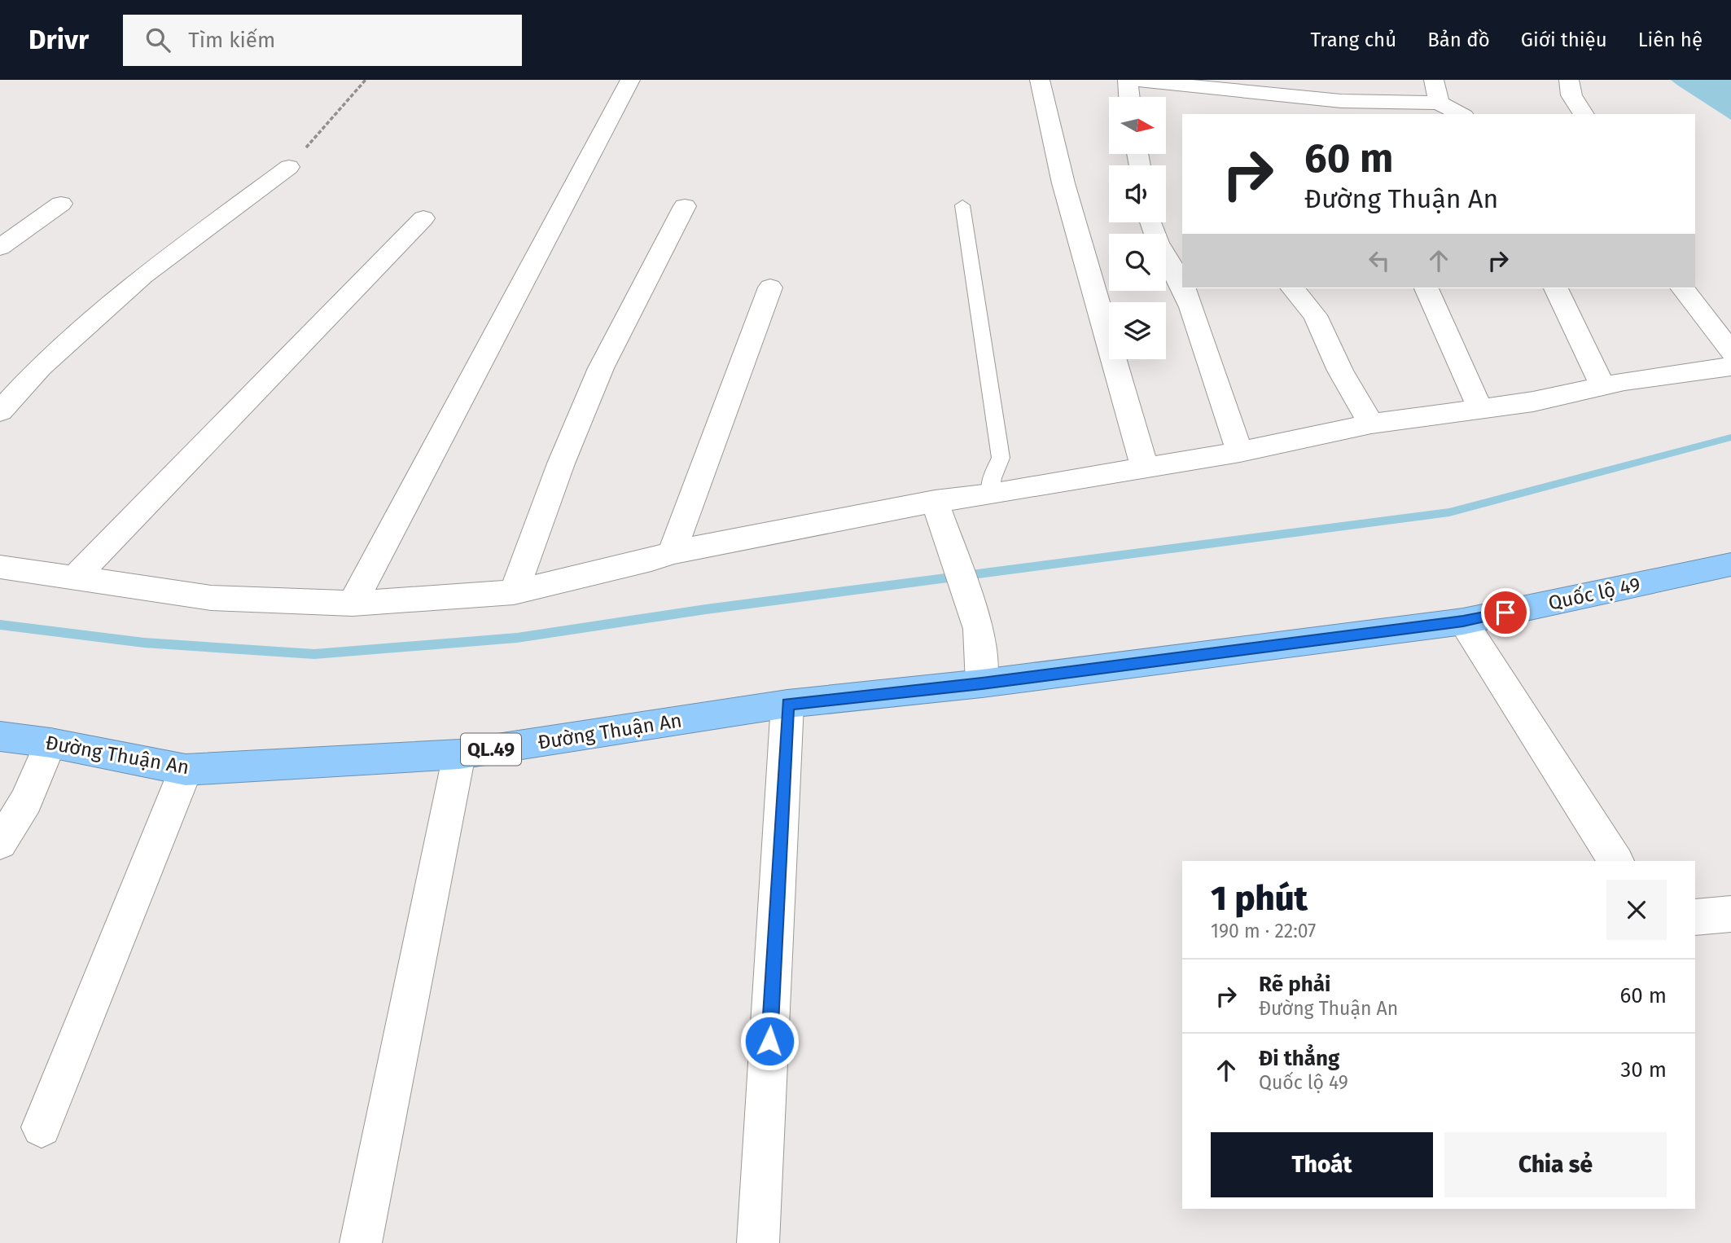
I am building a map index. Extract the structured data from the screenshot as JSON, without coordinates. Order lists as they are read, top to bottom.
{
  "streets": {
    "highway": ["Quốc lộ 49", "Đường Thuận An", "QL.49"]
  },
  "crossings": [
    ["Quốc lộ 49", "Đường Thuận An"]
  ],
  "north": "right",
  "page": {
    "header": "Drivr",
    "search": "Tìm kiếm",
    "nav": [
      "Trang chủ",
      "Bản đồ",
      "Giới thiệu",
      "Liên hệ"
    ],
    "turn": ["60 m", "Đường Thuận An"],
    "heading": ["1 phút", "190 m · 22:07"],
    "list": [
      {
        "name": "Rẽ phải",
        "note": "Đường Thuận An",
        "value": "60 m"
      },
      {
        "name": "Đi thẳng",
        "note": "Quốc lộ 49",
        "value": "30 m"
      }
    ],
    "buttons": ["Thoát", "Chia sẻ"]
  }
}
